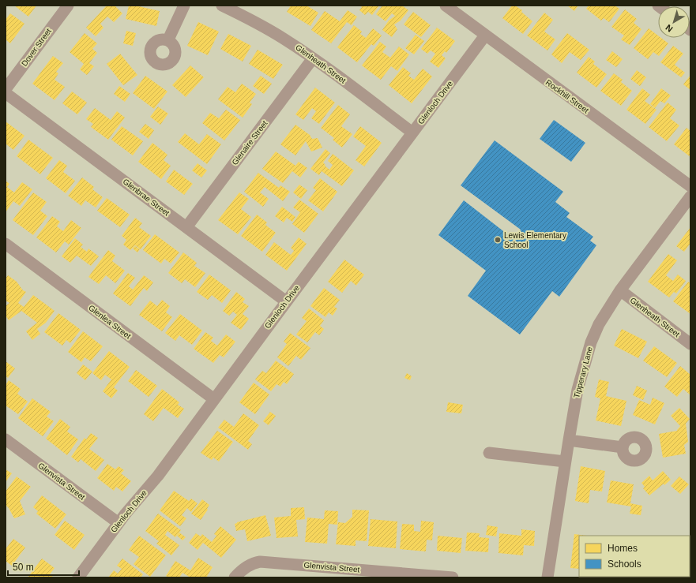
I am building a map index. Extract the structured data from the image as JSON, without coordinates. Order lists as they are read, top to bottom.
{
  "streets": {
    "street": [
      "Dover Street",
      "Glenheath Street",
      "Rockhill Street",
      "Glenloch Drive",
      "Glenaire Street",
      "Glenbrae Street",
      "Glenlea Street",
      "Tipperary Lane",
      "Glenvista Street"
    ]
  },
  "crossings": [
    ["Glenheath Street", "Glenloch Drive"],
    ["Glenheath Street", "Glenaire Street"],
    ["Glenheath Street", "Tipperary Lane"],
    ["Rockhill Street", "Glenloch Drive"],
    ["Glenloch Drive", "Glenbrae Street"],
    ["Glenloch Drive", "Glenlea Street"],
    ["Glenloch Drive", "Glenvista Street"],
    ["Glenaire Street", "Glenbrae Street"]
  ],
  "places": ["Lewis Elementary School"],
  "legend": ["Homes", "Schools"],
  "scale_bar": "50 m",
  "north": "bottom left"
}
